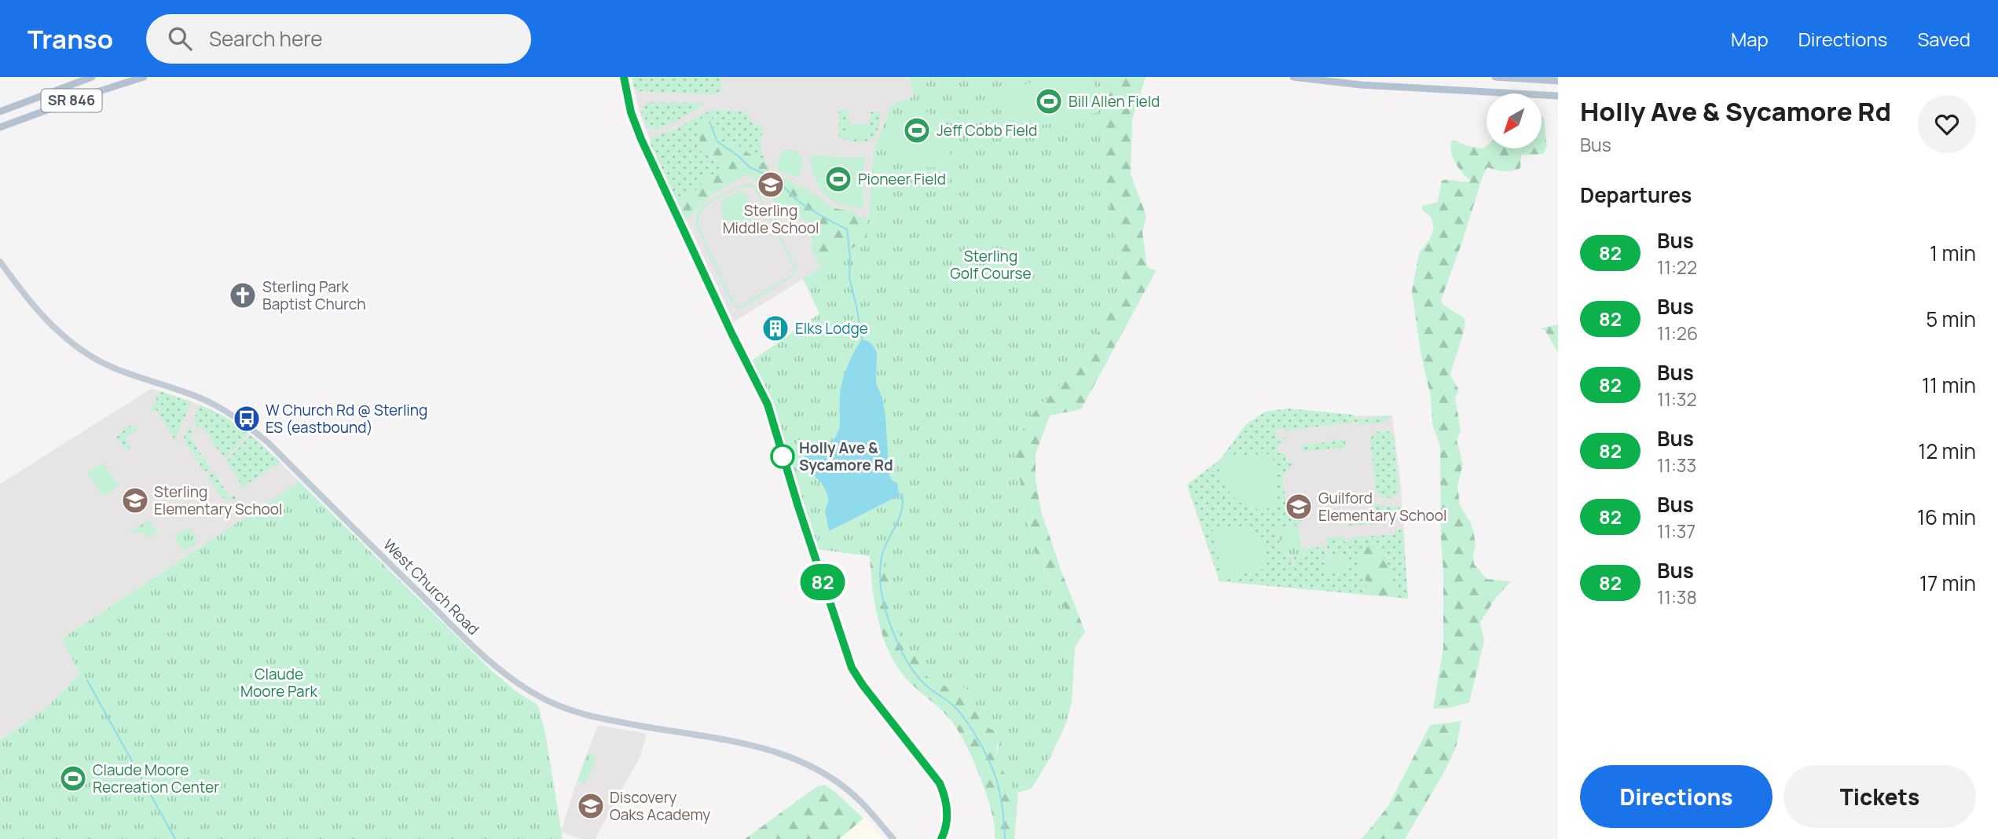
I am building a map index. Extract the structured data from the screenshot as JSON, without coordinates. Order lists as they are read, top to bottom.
{
  "streets": {
    "main road": ["SR 846", "West Church Road"]
  },
  "parks": ["Sterling Golf Course", "Claude Moore Park"],
  "places": {
    "sports": [
      "Bill Allen Field",
      "Jeff Cobb Field",
      "Pioneer Field",
      "Claude Moore Recreation Center"
    ],
    "school or university": [
      "Sterling Middle School",
      "Sterling Elementary School",
      "Guilford Elementary School",
      "Discovery Oaks Academy"
    ],
    "church": ["Sterling Park Baptist Church"],
    "building": ["Elks Lodge"],
    "bus stop": ["W Church Rd @ Sterling ES (eastbound)"],
    "other": ["Holly Ave & Sycamore Rd"]
  },
  "lines": ["bus line 82"],
  "north": "bottom left",
  "page": {
    "header": "Transo",
    "search": "Search here",
    "nav": ["Map", "Directions", "Saved"],
    "on_map": "82",
    "heading": [
      ["Holly Ave & Sycamore Rd", "Bus"],
      "Departures"
    ],
    "list": [
      {
        "mark": "82",
        "name": "Bus",
        "note": "11:22",
        "value": "1 min"
      },
      {
        "mark": "82",
        "name": "Bus",
        "note": "11:26",
        "value": "5 min"
      },
      {
        "mark": "82",
        "name": "Bus",
        "note": "11:32",
        "value": "11 min"
      },
      {
        "mark": "82",
        "name": "Bus",
        "note": "11:33",
        "value": "12 min"
      },
      {
        "mark": "82",
        "name": "Bus",
        "note": "11:37",
        "value": "16 min"
      },
      {
        "mark": "82",
        "name": "Bus",
        "note": "11:38",
        "value": "17 min"
      }
    ],
    "buttons": ["Directions", "Tickets"]
  }
}
